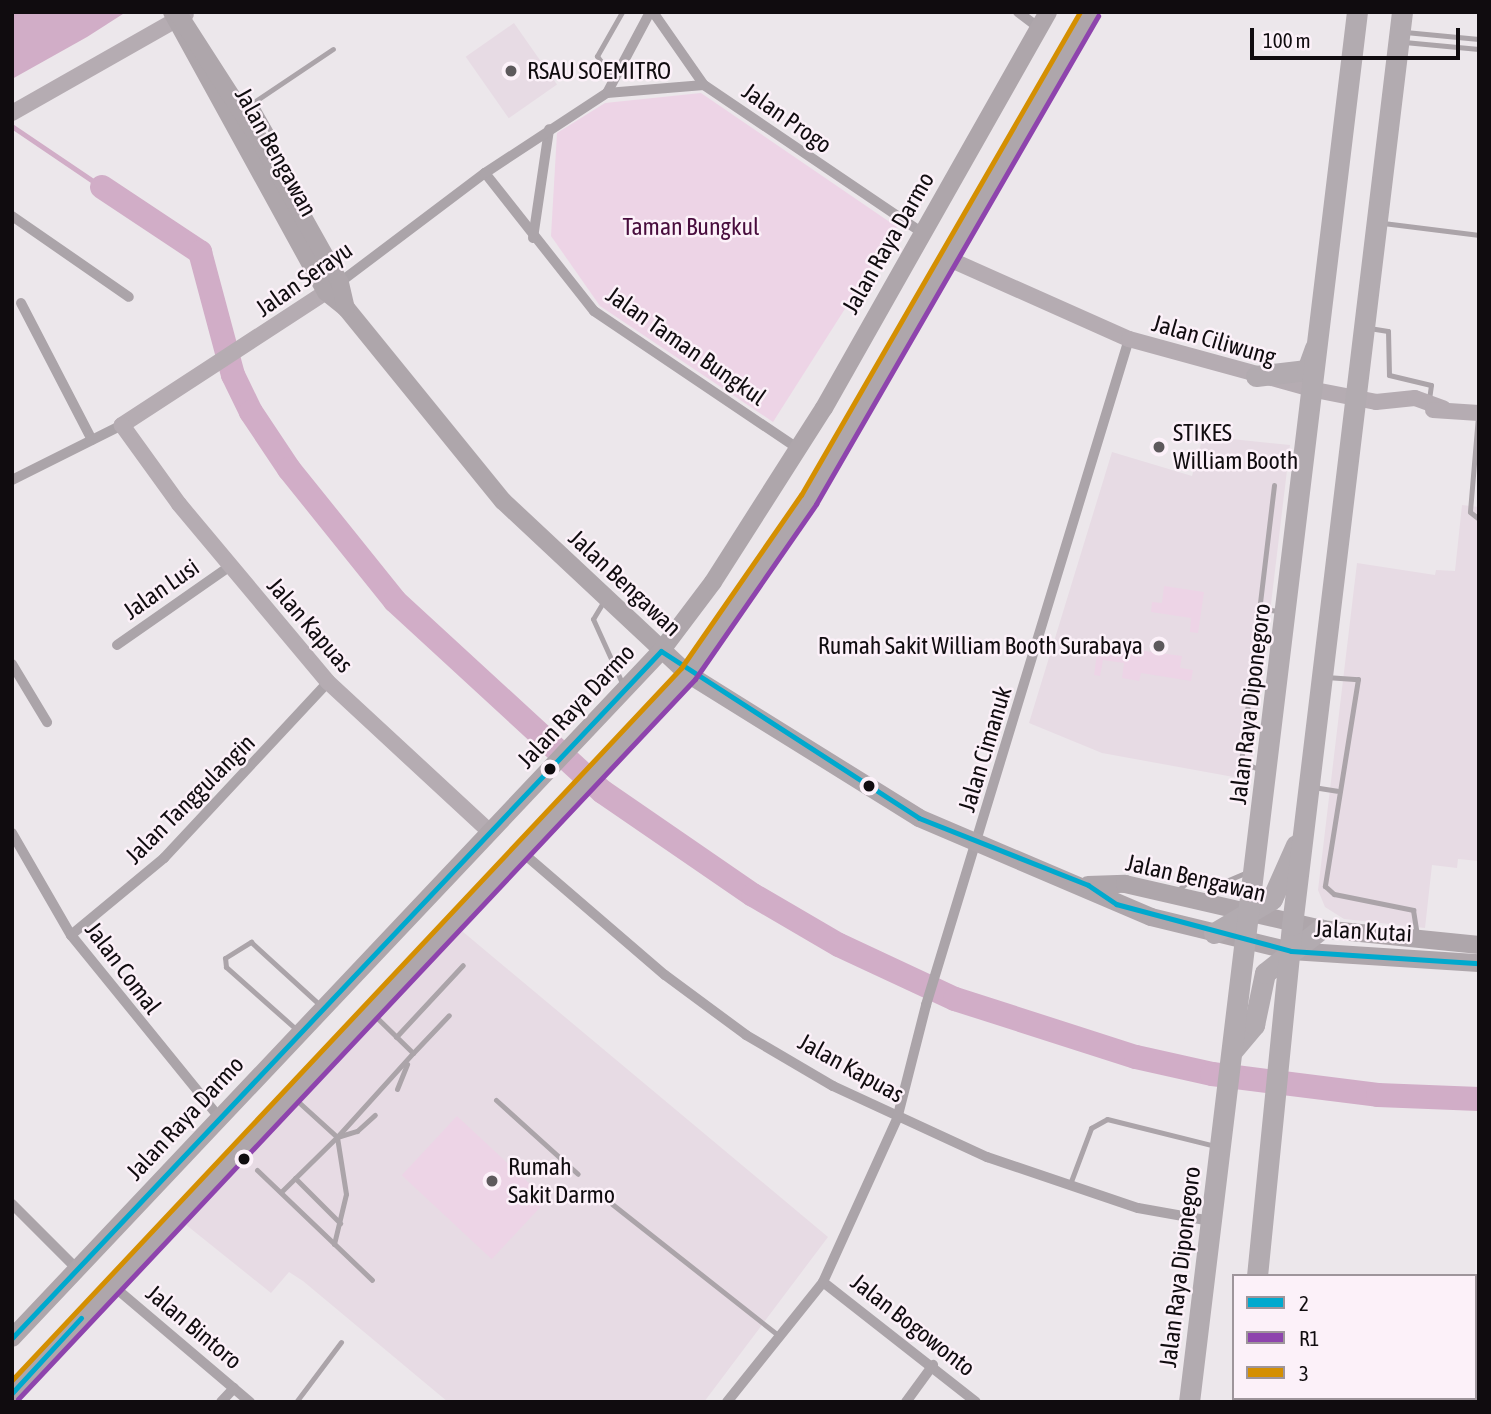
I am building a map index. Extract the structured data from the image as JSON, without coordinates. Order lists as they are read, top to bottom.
{
  "streets": {
    "highway": ["Jalan Raya Diponegoro"],
    "main road": ["Jalan Bengawan", "Jalan Raya Darmo", "Jalan Kutai"],
    "street": [
      "Jalan Progo",
      "Jalan Serayu",
      "Jalan Ciliwung",
      "Jalan Taman Bungkul",
      "Jalan Lusi",
      "Jalan Kapuas",
      "Jalan Cimanuk",
      "Jalan Tanggulangin",
      "Jalan Comal",
      "Jalan Bogowonto",
      "Jalan Bintoro"
    ]
  },
  "crossings": [
    ["Jalan Progo", "Jalan Raya Darmo"],
    ["Jalan Progo", "Jalan Serayu"],
    ["Jalan Bengawan", "Jalan Raya Darmo"],
    ["Jalan Bengawan", "Jalan Serayu"],
    ["Jalan Bengawan", "Jalan Raya Diponegoro"],
    ["Jalan Bengawan", "Jalan Cimanuk"],
    ["Jalan Bengawan", "Jalan Kutai"],
    ["Jalan Raya Darmo", "Jalan Taman Bungkul"],
    ["Jalan Raya Darmo", "Jalan Kapuas"],
    ["Jalan Raya Darmo", "Jalan Comal"],
    ["Jalan Serayu", "Jalan Taman Bungkul"],
    ["Jalan Serayu", "Jalan Kapuas"],
    ["Jalan Ciliwung", "Jalan Raya Diponegoro"],
    ["Jalan Ciliwung", "Jalan Cimanuk"],
    ["Jalan Lusi", "Jalan Kapuas"],
    ["Jalan Kapuas", "Jalan Raya Diponegoro"],
    ["Jalan Kapuas", "Jalan Cimanuk"],
    ["Jalan Kapuas", "Jalan Tanggulangin"],
    ["Jalan Raya Diponegoro", "Jalan Kutai"],
    ["Jalan Cimanuk", "Jalan Bogowonto"],
    ["Jalan Tanggulangin", "Jalan Comal"]
  ],
  "parks": ["Taman Bungkul"],
  "places": [
    "RSAU SOEMITRO",
    "STIKES William Booth",
    "Rumah Sakit William Booth Surabaya",
    "Rumah Sakit Darmo"
  ],
  "lines": ["transit line 3", "transit line R1", "transit line 2"],
  "legend": ["2", "R1", "3"],
  "scale_bar": "100 m"
}
